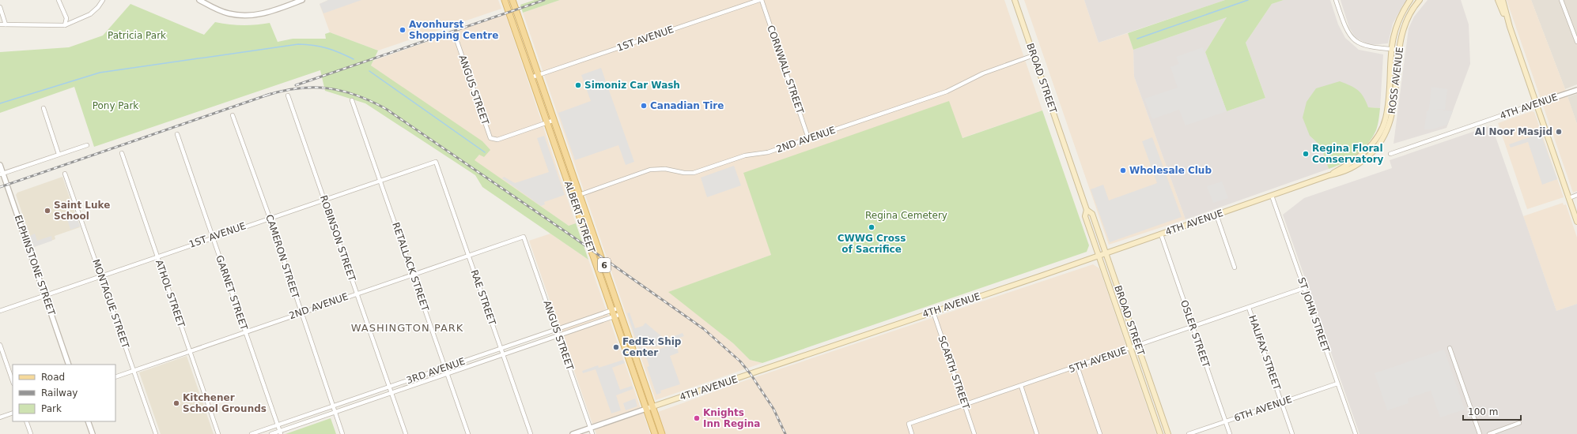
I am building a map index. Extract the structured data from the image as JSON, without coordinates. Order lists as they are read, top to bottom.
{
  "streets": {
    "main road": [
      "BROAD STREET",
      "ROSS AVENUE",
      "4TH AVENUE",
      "ALBERT STREET",
      "6"
    ],
    "street": [
      "1ST AVENUE",
      "CORNWALL STREET",
      "ANGUS STREET",
      "2ND AVENUE",
      "ROBINSON STREET",
      "CAMERON STREET",
      "ELPHINSTONE STREET",
      "RETALLACK STREET",
      "GARNET STREET",
      "ATHOL STREET",
      "RAE STREET",
      "MONTAGUE STREET",
      "ST JOHN STREET",
      "OSLER STREET",
      "HALIFAX STREET",
      "5TH AVENUE",
      "3RD AVENUE",
      "SCARTH STREET",
      "6TH AVENUE"
    ]
  },
  "crossings": [
    ["1ST AVENUE", "ALBERT STREET"],
    ["1ST AVENUE", "ROBINSON STREET"],
    ["1ST AVENUE", "CAMERON STREET"],
    ["1ST AVENUE", "ELPHINSTONE STREET"],
    ["1ST AVENUE", "RETALLACK STREET"],
    ["1ST AVENUE", "GARNET STREET"],
    ["1ST AVENUE", "ATHOL STREET"],
    ["1ST AVENUE", "RAE STREET"],
    ["1ST AVENUE", "MONTAGUE STREET"],
    ["CORNWALL STREET", "2ND AVENUE"],
    ["BROAD STREET", "4TH AVENUE"],
    ["BROAD STREET", "2ND AVENUE"],
    ["BROAD STREET", "5TH AVENUE"],
    ["ROSS AVENUE", "4TH AVENUE"],
    ["ANGUS STREET", "4TH AVENUE"],
    ["ANGUS STREET", "2ND AVENUE"],
    ["ANGUS STREET", "ALBERT STREET"],
    ["ANGUS STREET", "3RD AVENUE"],
    ["4TH AVENUE", "ALBERT STREET"],
    ["4TH AVENUE", "ST JOHN STREET"],
    ["4TH AVENUE", "OSLER STREET"],
    ["4TH AVENUE", "SCARTH STREET"],
    ["2ND AVENUE", "ALBERT STREET"],
    ["2ND AVENUE", "ROBINSON STREET"],
    ["2ND AVENUE", "CAMERON STREET"],
    ["2ND AVENUE", "RETALLACK STREET"],
    ["2ND AVENUE", "GARNET STREET"],
    ["2ND AVENUE", "ATHOL STREET"],
    ["2ND AVENUE", "RAE STREET"],
    ["2ND AVENUE", "MONTAGUE STREET"],
    ["ALBERT STREET", "3RD AVENUE"],
    ["ROBINSON STREET", "3RD AVENUE"],
    ["CAMERON STREET", "3RD AVENUE"],
    ["RETALLACK STREET", "3RD AVENUE"],
    ["GARNET STREET", "3RD AVENUE"],
    ["RAE STREET", "3RD AVENUE"],
    ["ST JOHN STREET", "5TH AVENUE"],
    ["ST JOHN STREET", "6TH AVENUE"],
    ["OSLER STREET", "5TH AVENUE"],
    ["OSLER STREET", "6TH AVENUE"],
    ["HALIFAX STREET", "5TH AVENUE"],
    ["HALIFAX STREET", "6TH AVENUE"],
    ["5TH AVENUE", "SCARTH STREET"]
  ],
  "districts": ["WASHINGTON PARK"],
  "parks": ["Patricia Park", "Pony Park", "Regina Cemetery"],
  "places": [
    "Avonhurst Shopping Centre",
    "Simoniz Car Wash",
    "Canadian Tire",
    "Al Noor Masjid",
    "Regina Floral Conservatory",
    "Wholesale Club",
    "Saint Luke School",
    "CWWG Cross of Sacrifice",
    "FedEx Ship Center",
    "Kitchener School Grounds",
    "Knights Inn Regina"
  ],
  "legend": ["Road", "Railway", "Park"],
  "scale_bar": "100 m"
}
